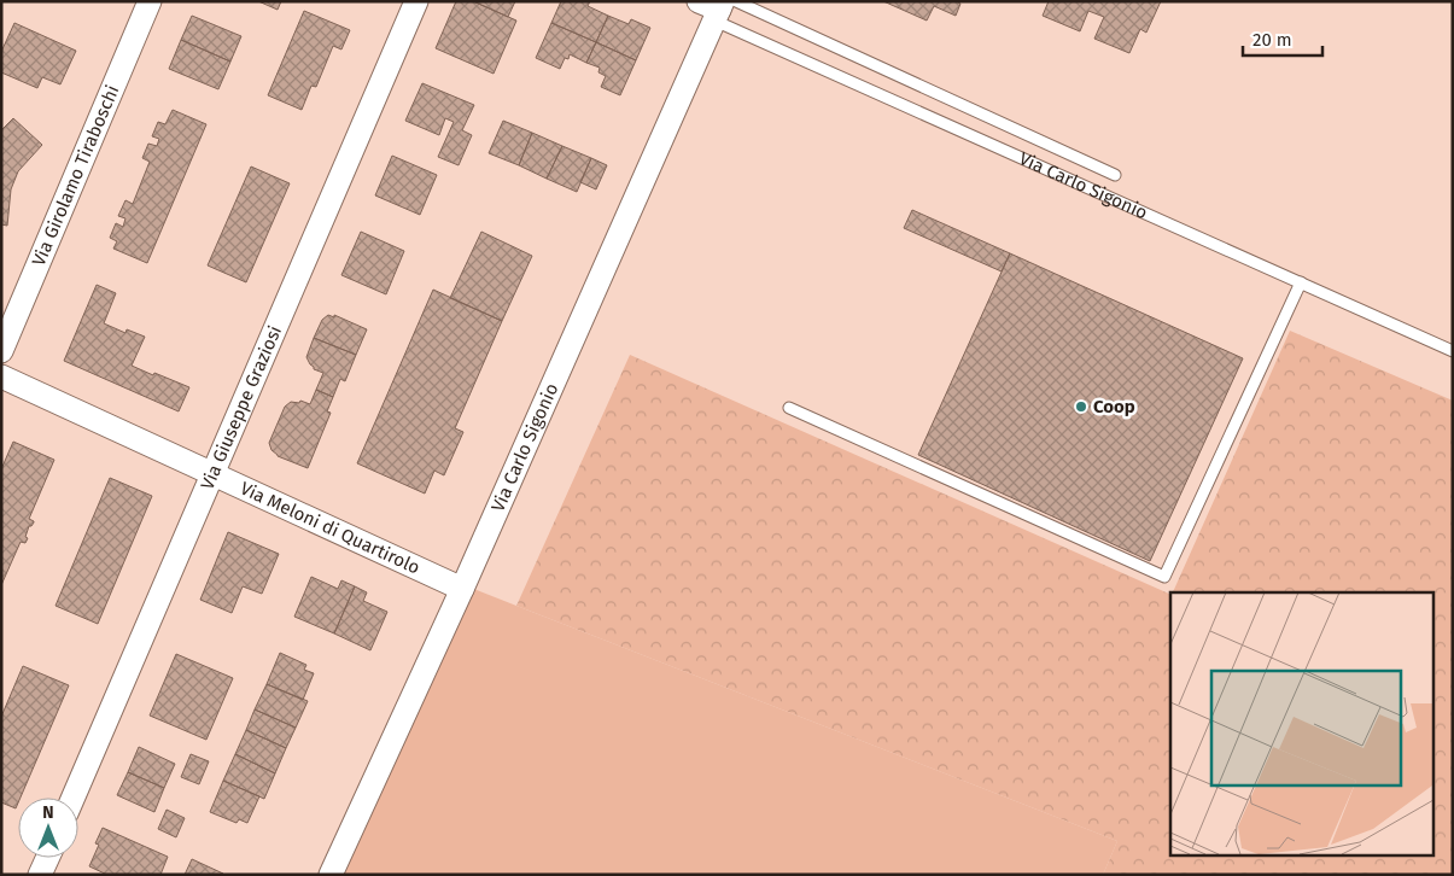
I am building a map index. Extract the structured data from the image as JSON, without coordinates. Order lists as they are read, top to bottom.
{
  "streets": {
    "street": [
      "Via Girolamo Tiraboschi",
      "Via Carlo Sigonio",
      "Via Giuseppe Graziosi",
      "Via Meloni di Quartirolo"
    ]
  },
  "crossings": [
    ["Via Carlo Sigonio", "Via Meloni di Quartirolo"],
    ["Via Giuseppe Graziosi", "Via Meloni di Quartirolo"]
  ],
  "places": ["Coop"],
  "scale_bar": "20 m",
  "north": "top"
}
